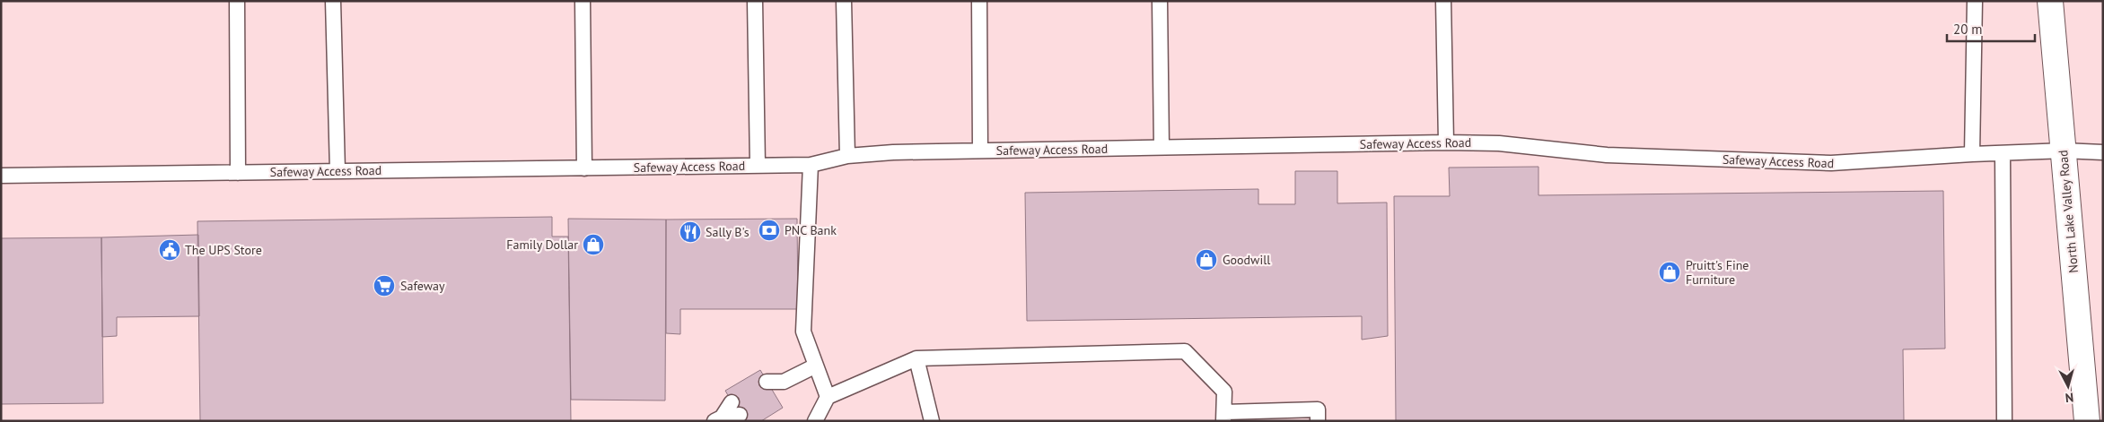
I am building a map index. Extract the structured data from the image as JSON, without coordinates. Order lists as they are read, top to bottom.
{
  "streets": {
    "street": ["North Lake Valley Road"],
    "lane": ["Safeway Access Road"]
  },
  "crossings": [
    ["Safeway Access Road", "North Lake Valley Road"]
  ],
  "places": {
    "bank": ["PNC Bank"],
    "restaurant": ["Sally B's"],
    "shop": ["Family Dollar", "Goodwill", "Pruitt's Fine Furniture"],
    "public building": ["The UPS Store"],
    "supermarket": ["Safeway"]
  },
  "scale_bar": "20 m",
  "north": "bottom"
}
